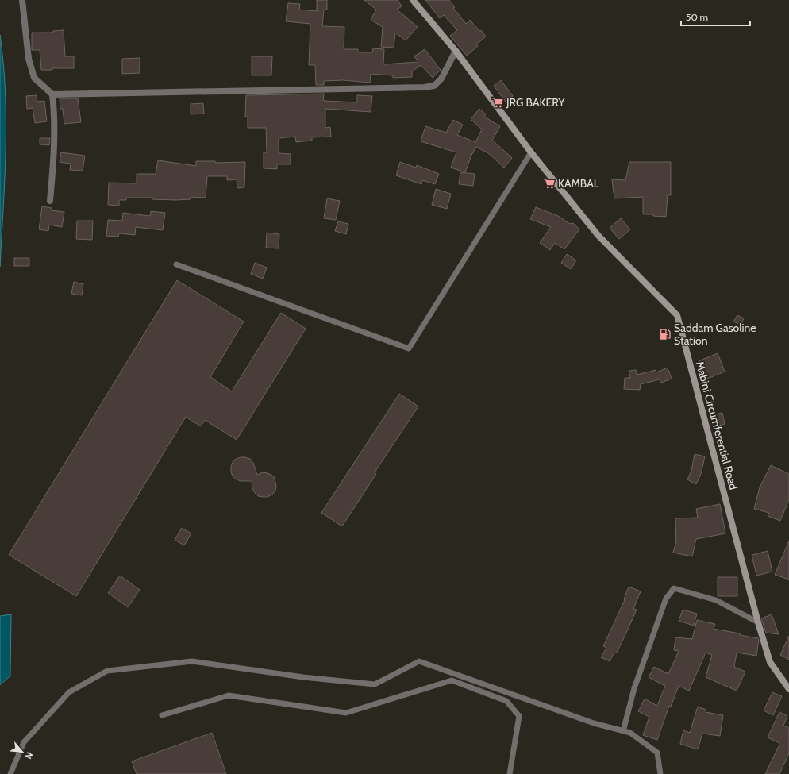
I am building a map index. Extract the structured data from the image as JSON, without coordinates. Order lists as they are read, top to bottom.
{
  "streets": {
    "main road": ["Mabini Circumferential Road"]
  },
  "places": {
    "supermarket": ["JRG BAKERY", "KAMBAL"],
    "fuel station": ["Saddam Gasoline Station"]
  },
  "scale_bar": "50 m",
  "north": "bottom right"
}
